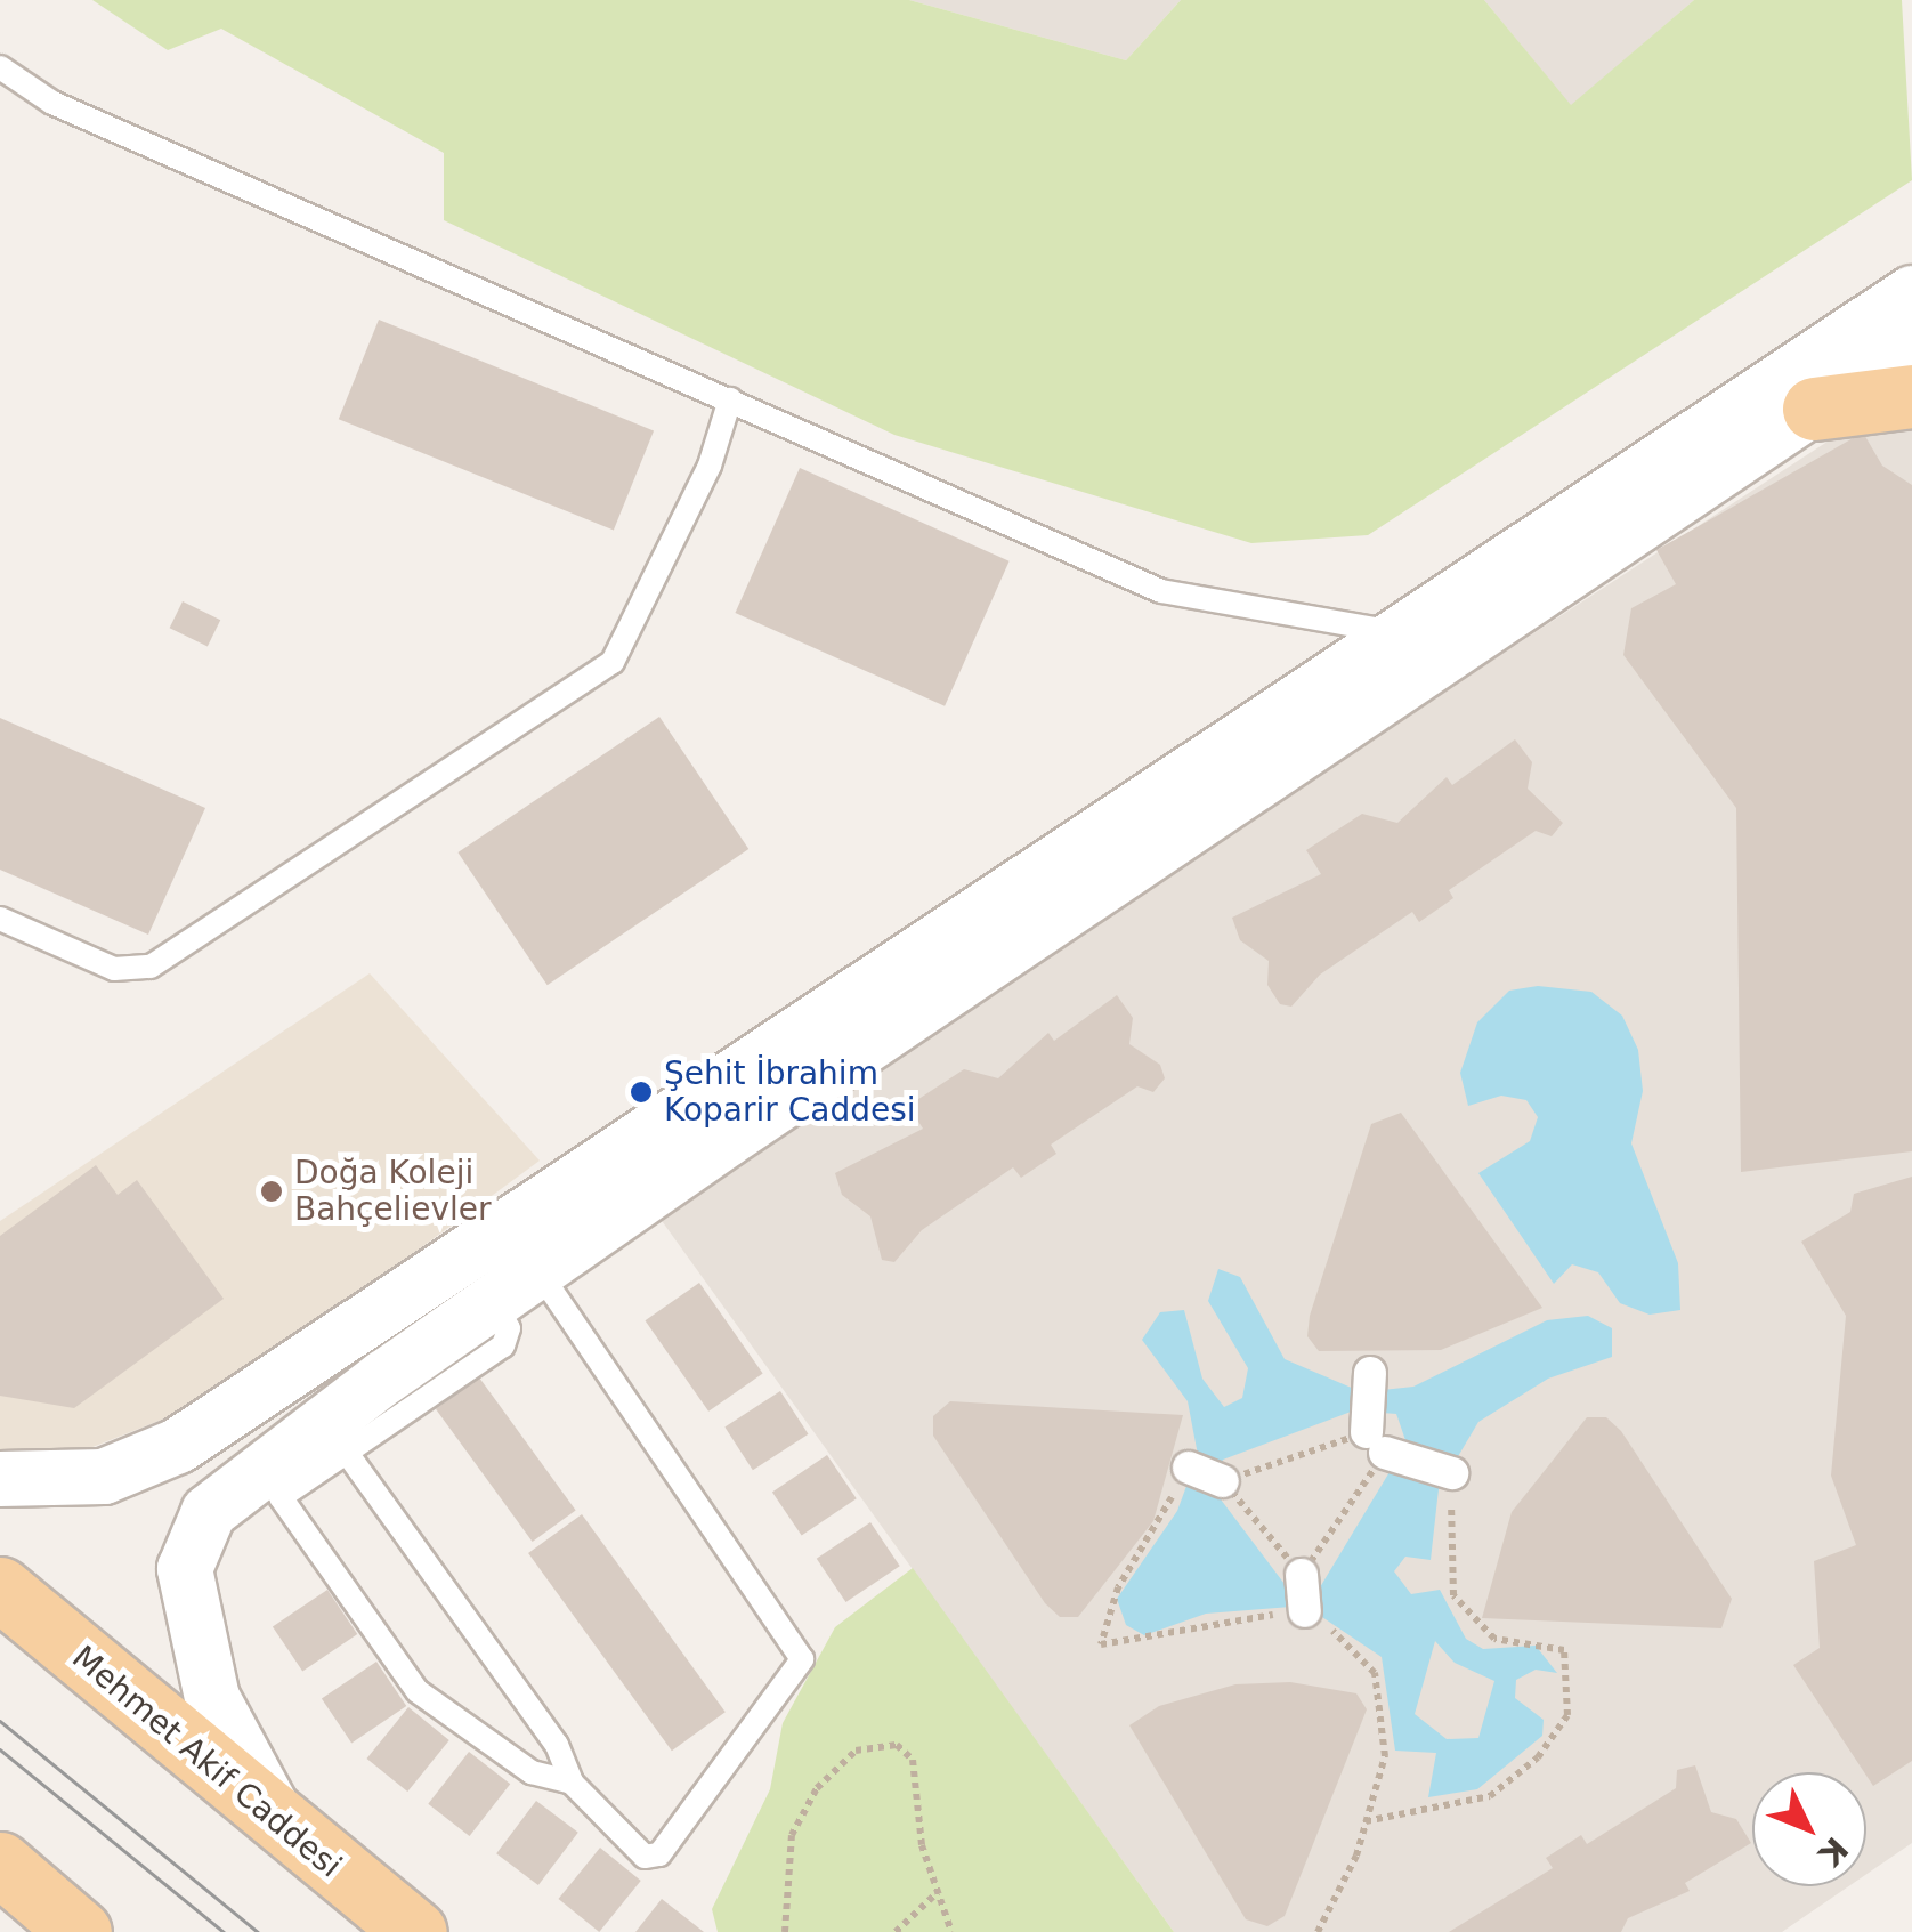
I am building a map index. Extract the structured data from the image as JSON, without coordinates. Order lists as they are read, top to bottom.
{
  "streets": {
    "main road": ["Mehmet Akif Caddesi"]
  },
  "places": ["Şehit İbrahim Koparir Caddesi", "Doğa Koleji Bahçelievler"],
  "north": "bottom right"
}
